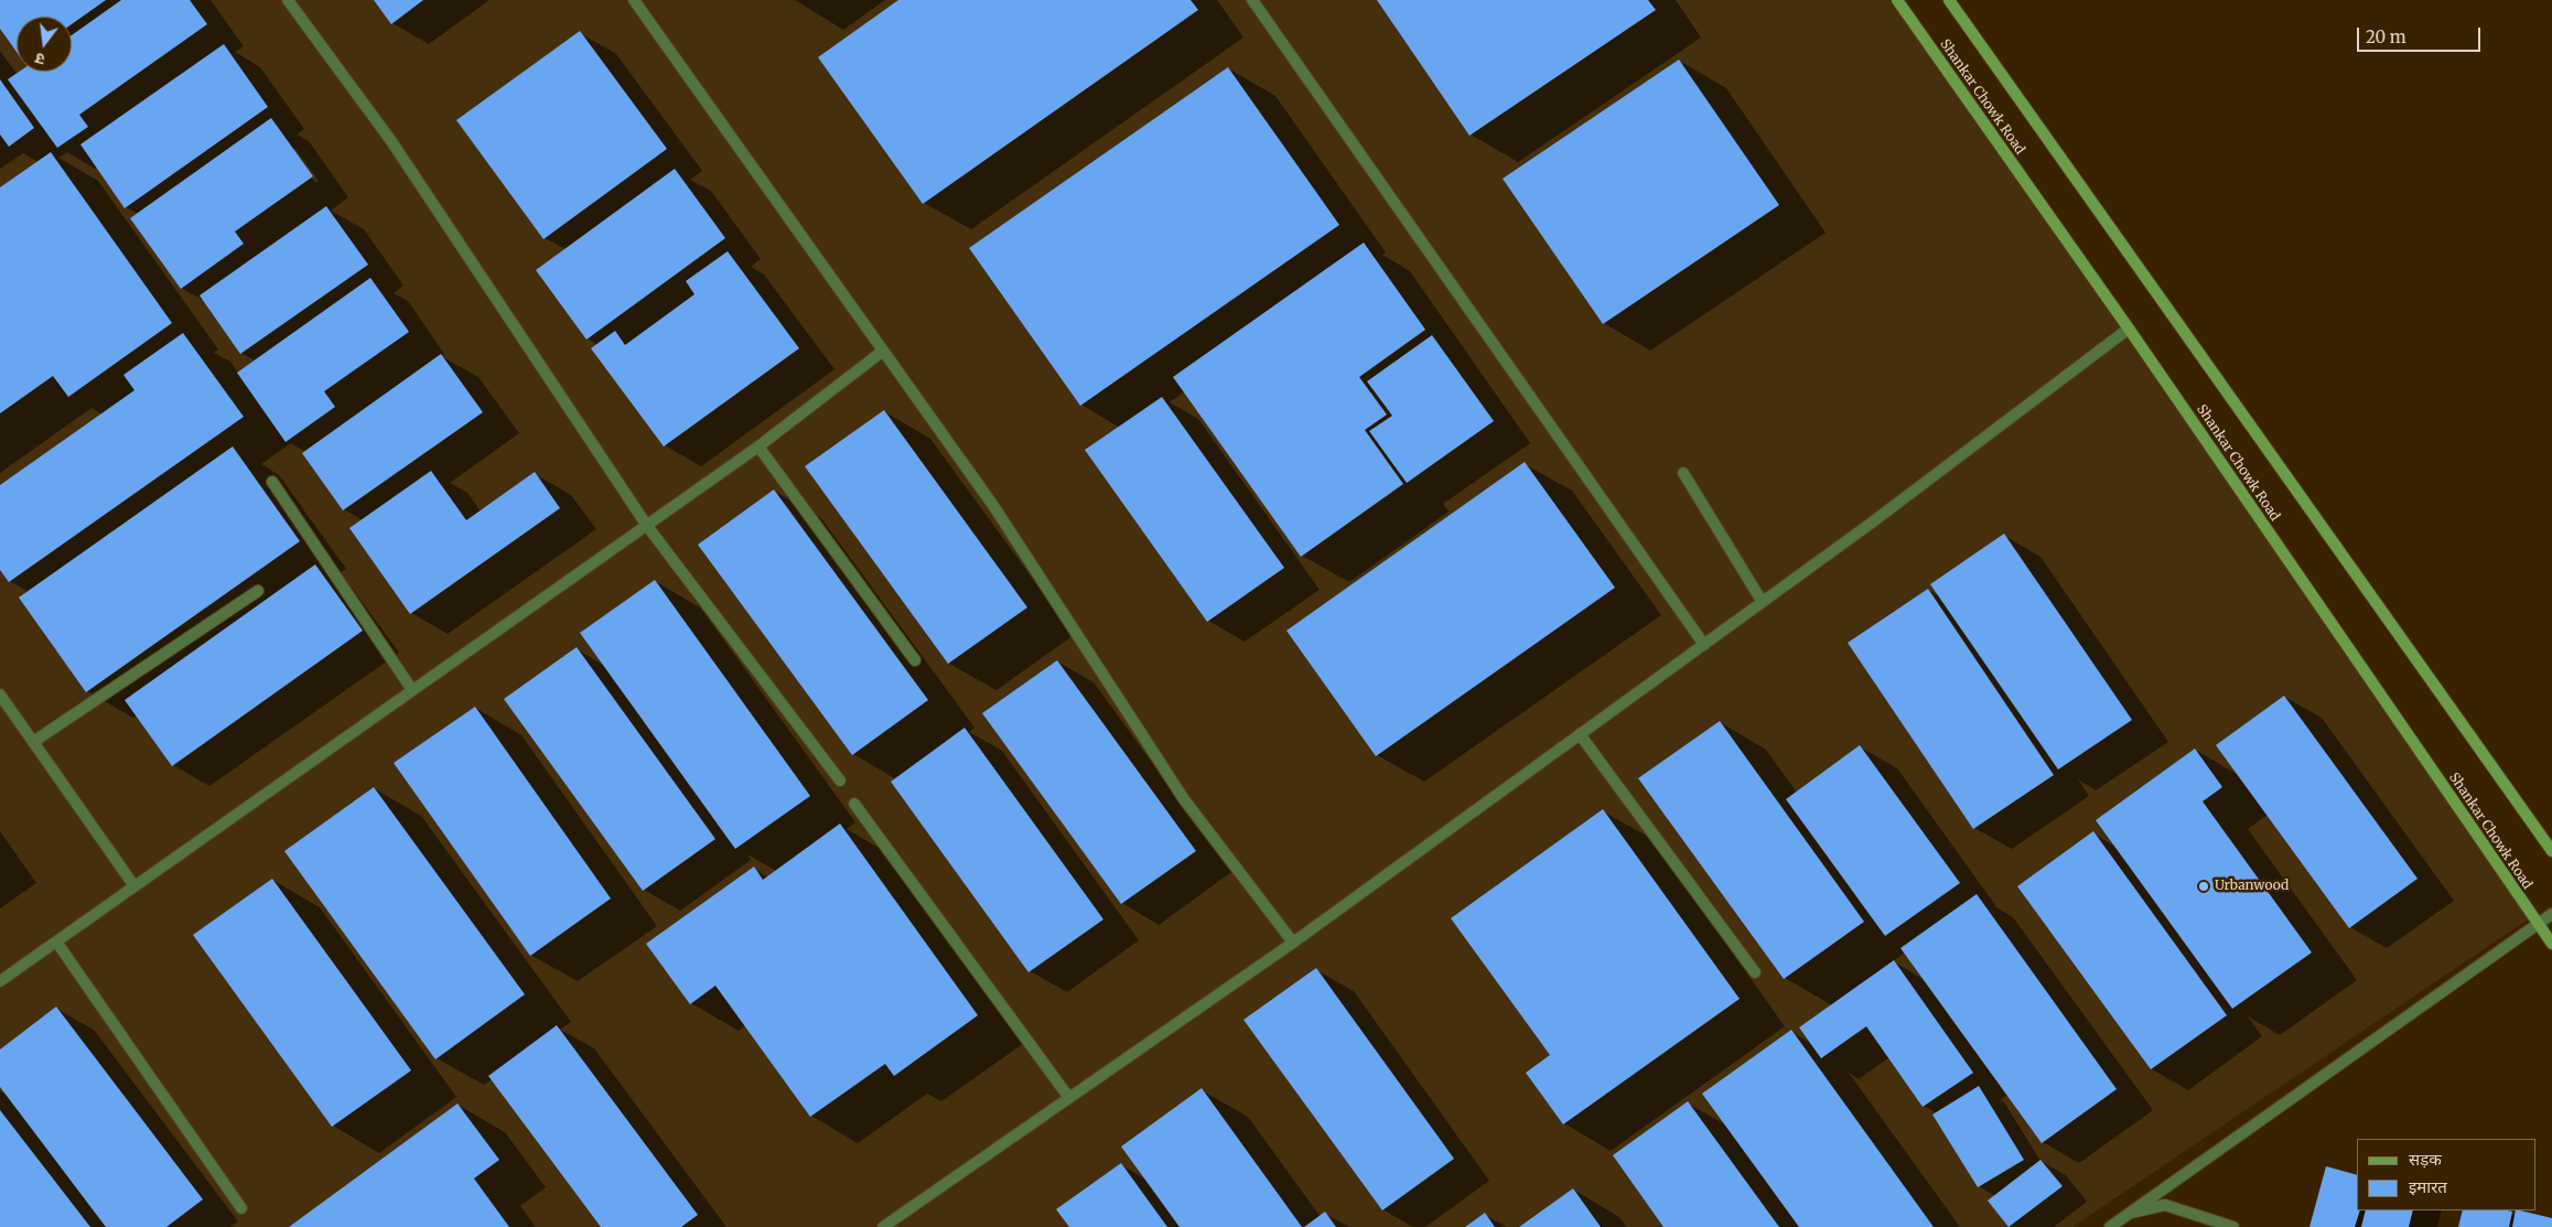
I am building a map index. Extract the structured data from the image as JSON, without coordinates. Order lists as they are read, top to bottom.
{
  "streets": {
    "main road": ["Shankar Chowk Road"]
  },
  "places": ["Urbanwood"],
  "legend": ["सड़क", "इमारत"],
  "scale_bar": "20 m",
  "north": "bottom"
}
